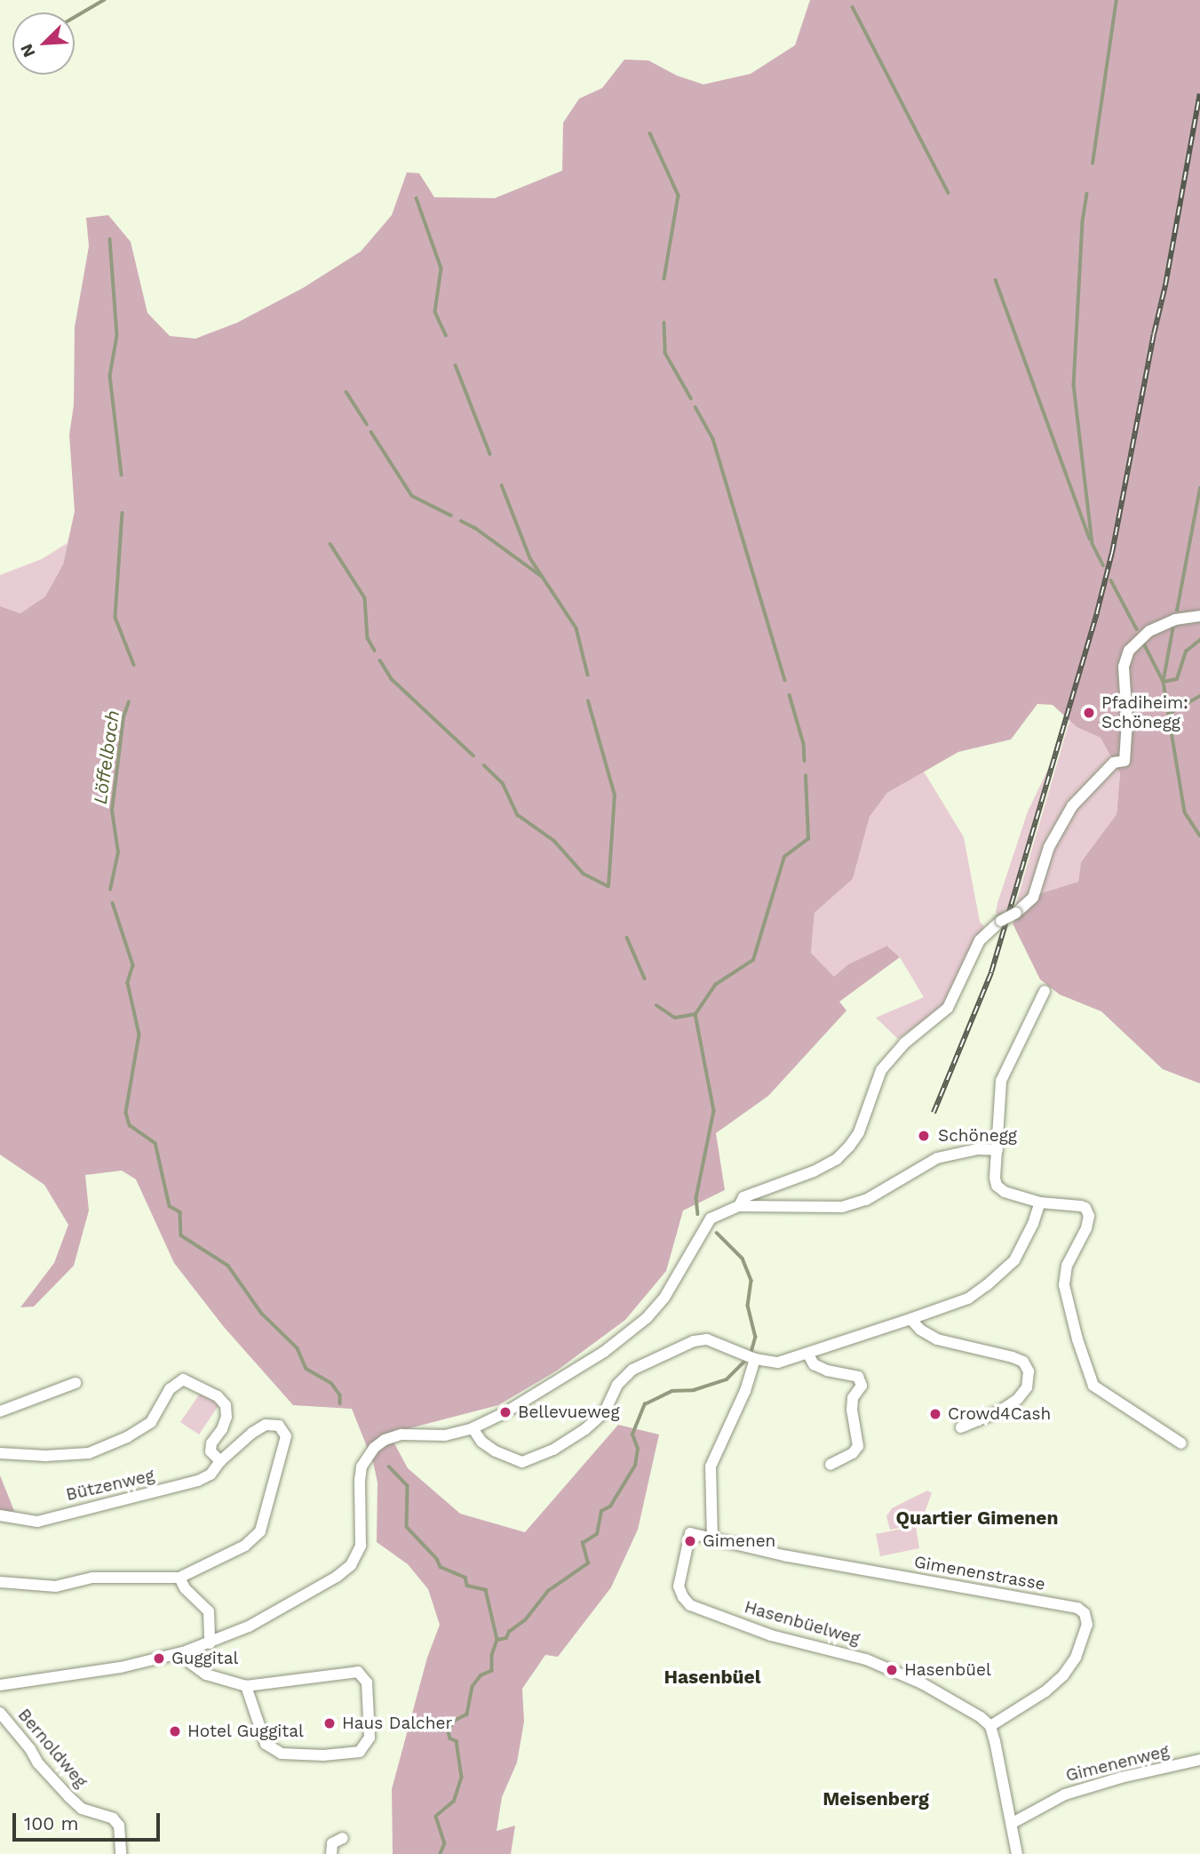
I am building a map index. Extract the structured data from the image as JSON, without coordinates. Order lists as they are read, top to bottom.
{
  "streets": {
    "street": [
      "Bützenweg",
      "Gimenenstrasse",
      "Hasenbüelweg",
      "Bernoldweg",
      "Gimenenweg"
    ]
  },
  "crossings": [
    ["Gimenenstrasse", "Hasenbüelweg"]
  ],
  "districts": ["Quartier Gimenen", "Hasenbüel", "Meisenberg"],
  "water": ["Löffelbach"],
  "places": [
    "Pfadiheim: Schönegg",
    "Schönegg",
    "Bellevueweg",
    "Crowd4Cash",
    "Gimenen",
    "Guggital",
    "Hasenbüel",
    "Haus Dalcher",
    "Hotel Guggital"
  ],
  "scale_bar": "100 m",
  "north": "bottom left"
}
